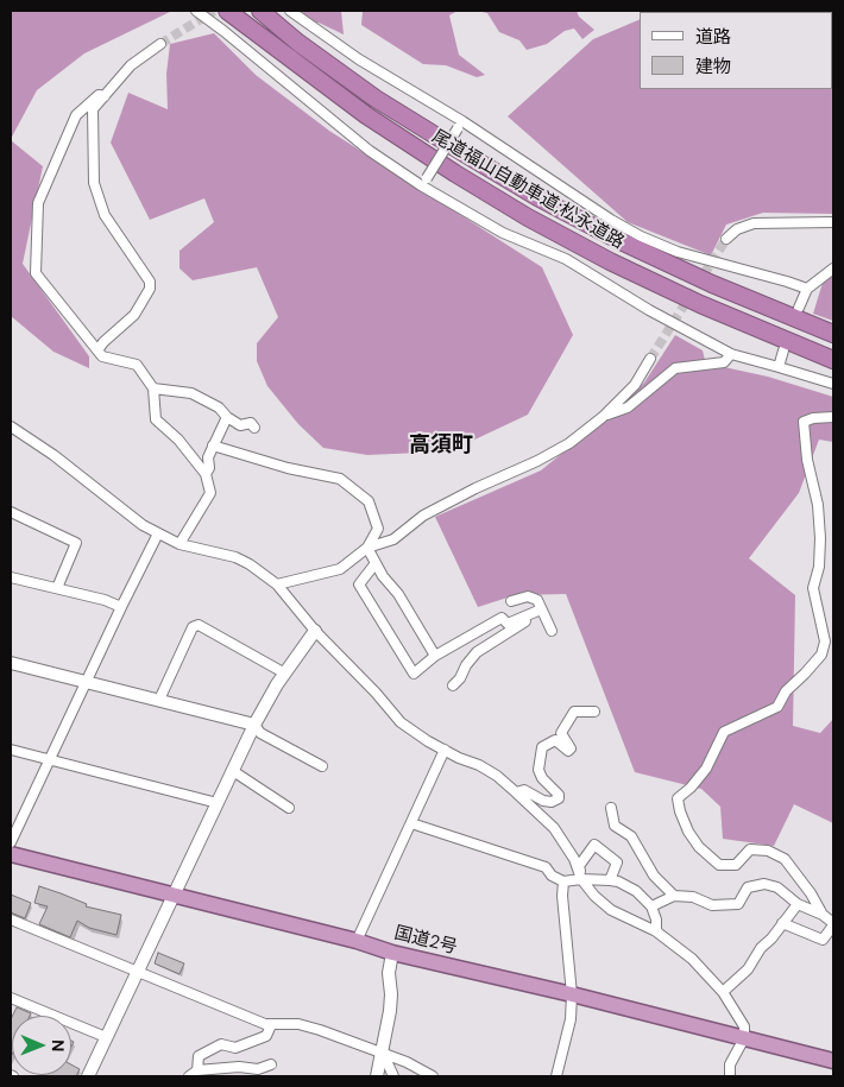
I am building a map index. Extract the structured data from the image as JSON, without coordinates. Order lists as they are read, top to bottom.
{
  "streets": {
    "highway": ["尾道福山自動車道;松永道路", "国道2号"]
  },
  "districts": ["高須町"],
  "legend": ["道路", "建物"],
  "north": "right"
}
